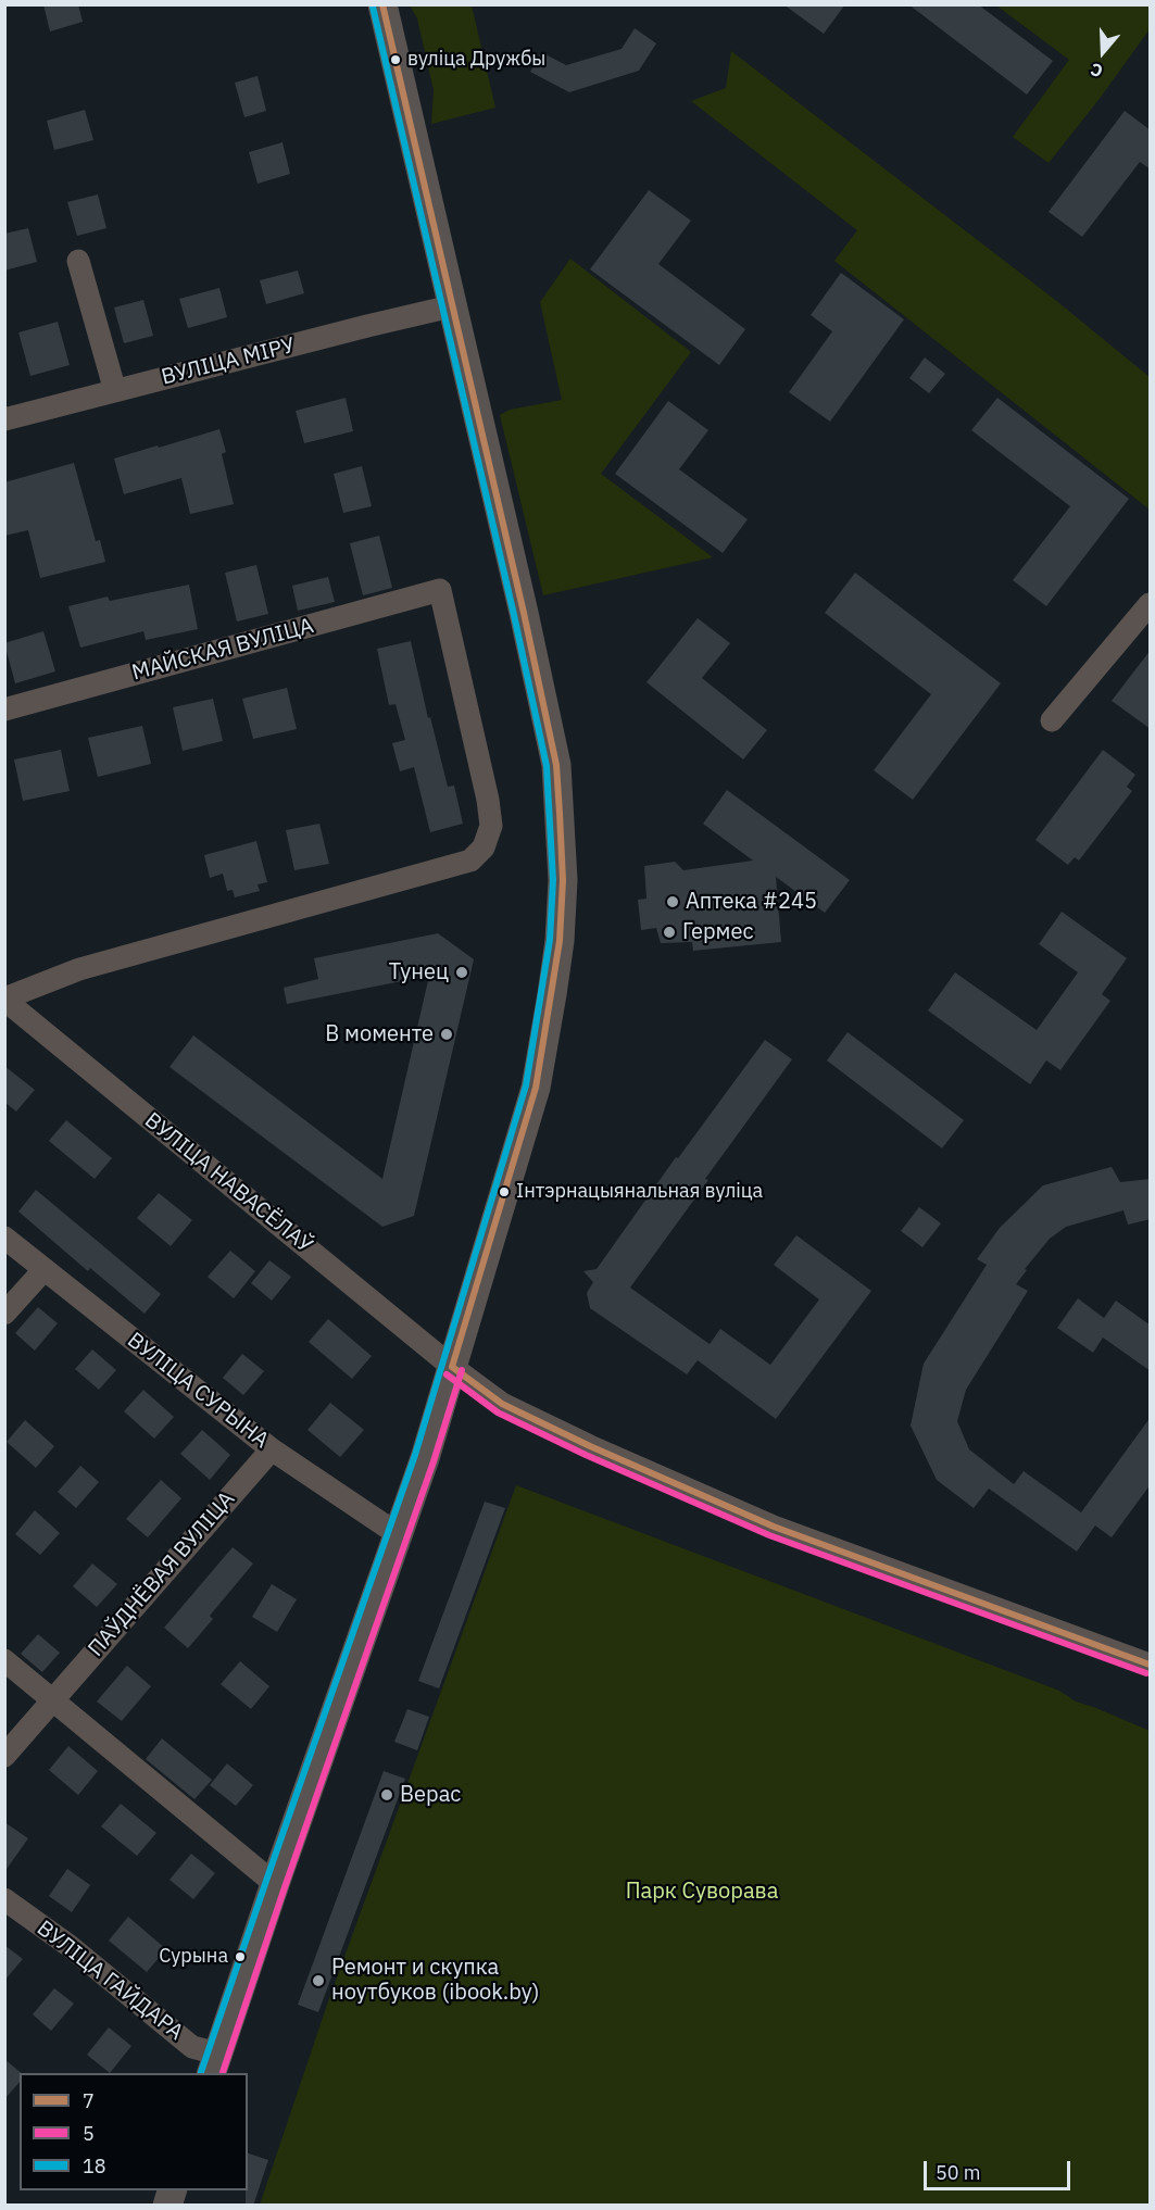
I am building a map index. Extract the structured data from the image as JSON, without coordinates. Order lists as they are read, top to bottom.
{
  "streets": {
    "street": [
      "ВУЛІЦА МІРУ",
      "МАЙСКАЯ ВУЛІЦА",
      "ВУЛІЦА НАВАСЁЛАЎ",
      "ВУЛІЦА СУРЫНА",
      "ПАЎДНЁВАЯ ВУЛІЦА",
      "ВУЛІЦА ГАЙДАРА"
    ]
  },
  "crossings": [
    ["МАЙСКАЯ ВУЛІЦА", "ВУЛІЦА НАВАСЁЛАЎ"],
    ["ВУЛІЦА СУРЫНА", "ПАЎДНЁВАЯ ВУЛІЦА"]
  ],
  "parks": ["Парк Суворава"],
  "places": [
    "вуліца Дружбы",
    "Аптека #245",
    "Гермес",
    "Тунец",
    "В моменте",
    "Інтэрнацыянальная вуліца",
    "Верас",
    "Сурына",
    "Ремонт и скупка ноутбуков (ibook.by)"
  ],
  "lines": ["transit line 7", "transit line 18", "transit line 5"],
  "legend": ["7", "5", "18"],
  "scale_bar": "50 m",
  "north": "bottom"
}
